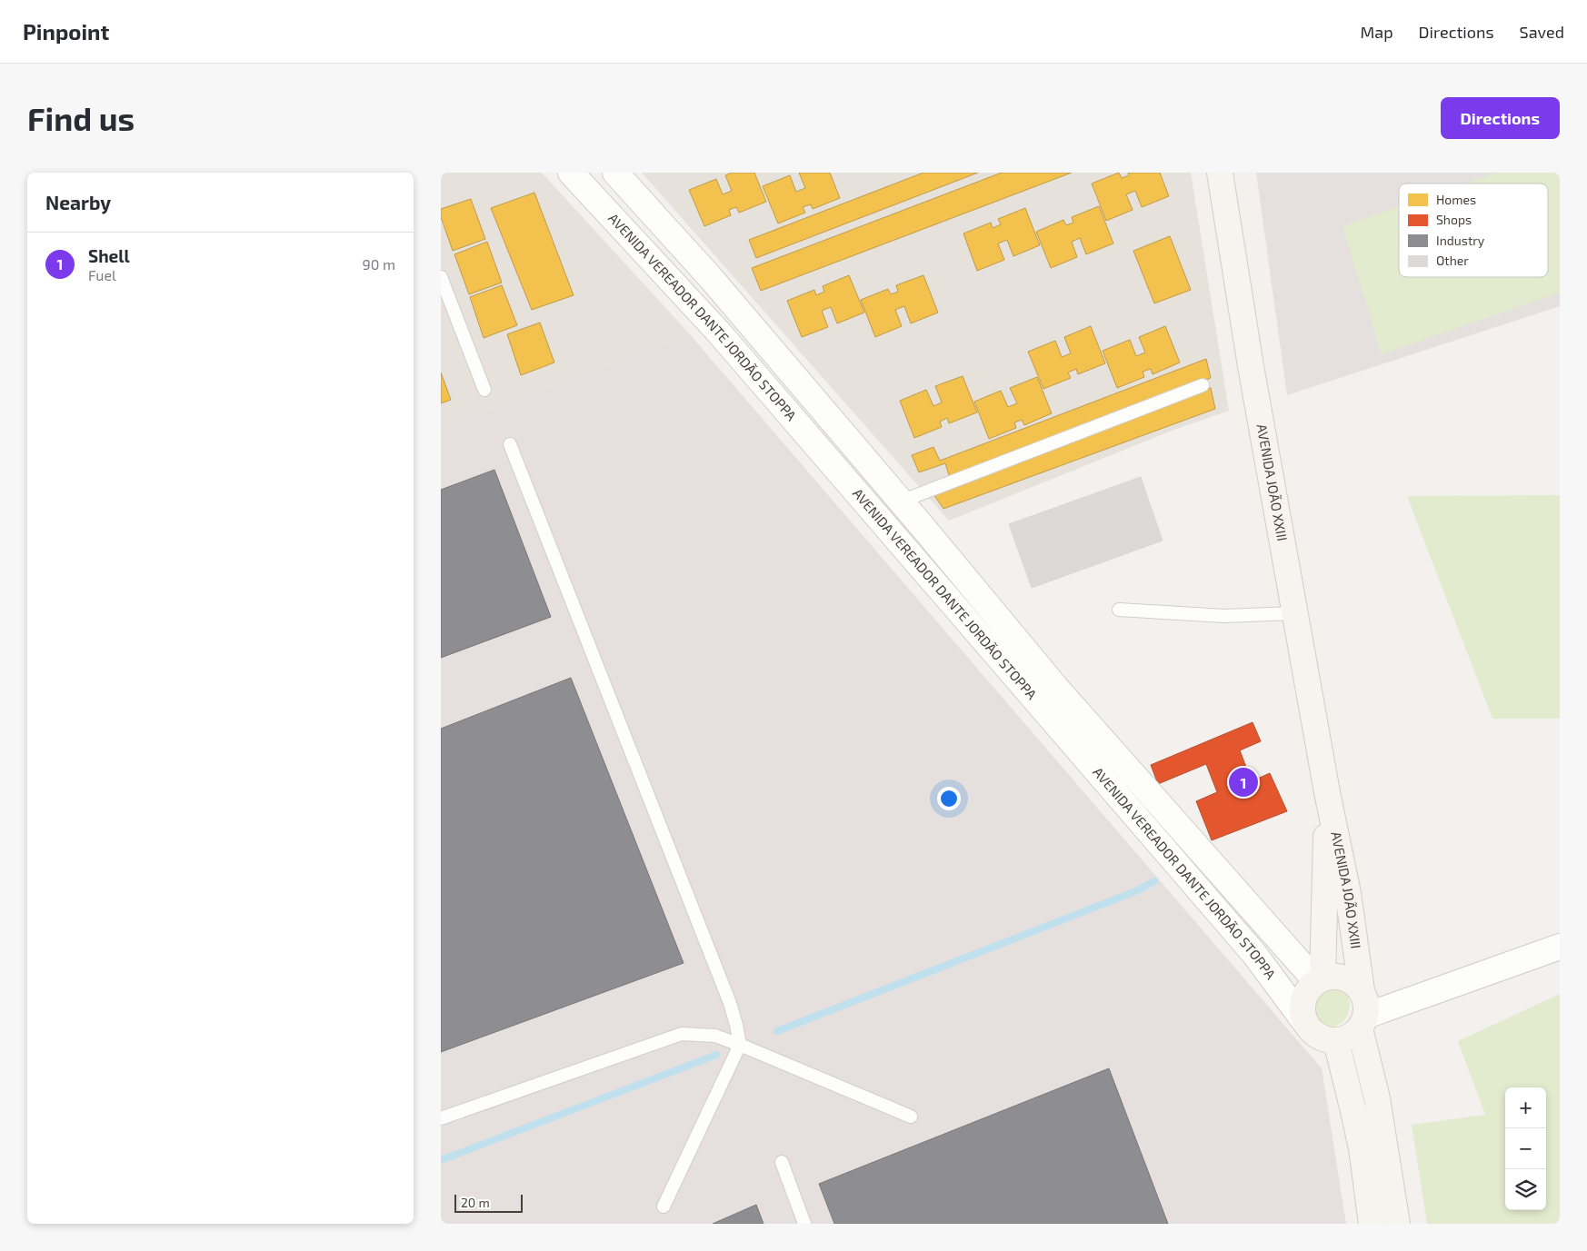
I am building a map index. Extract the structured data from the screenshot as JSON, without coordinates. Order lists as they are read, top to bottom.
{
  "streets": {
    "main road": ["AVENIDA JOÃO XXIII"],
    "street": ["AVENIDA VEREADOR DANTE JORDÃO STOPPA"]
  },
  "crossings": [
    ["AVENIDA VEREADOR DANTE JORDÃO STOPPA", "AVENIDA JOÃO XXIII"]
  ],
  "legend": [
    "Homes",
    "Shops",
    "Industry",
    "Other"
  ],
  "scale_bar": "20 m",
  "page": {
    "header": "Pinpoint",
    "nav": ["Map", "Directions", "Saved"],
    "buttons": "Directions",
    "title": "Find us",
    "heading": "Nearby",
    "list": [
      {
        "mark": "1",
        "name": "Shell",
        "note": "Fuel",
        "value": "90 m"
      }
    ],
    "pins": "1",
    "map_buttons": ["+", "−"],
    "scale": "20 m"
  }
}
